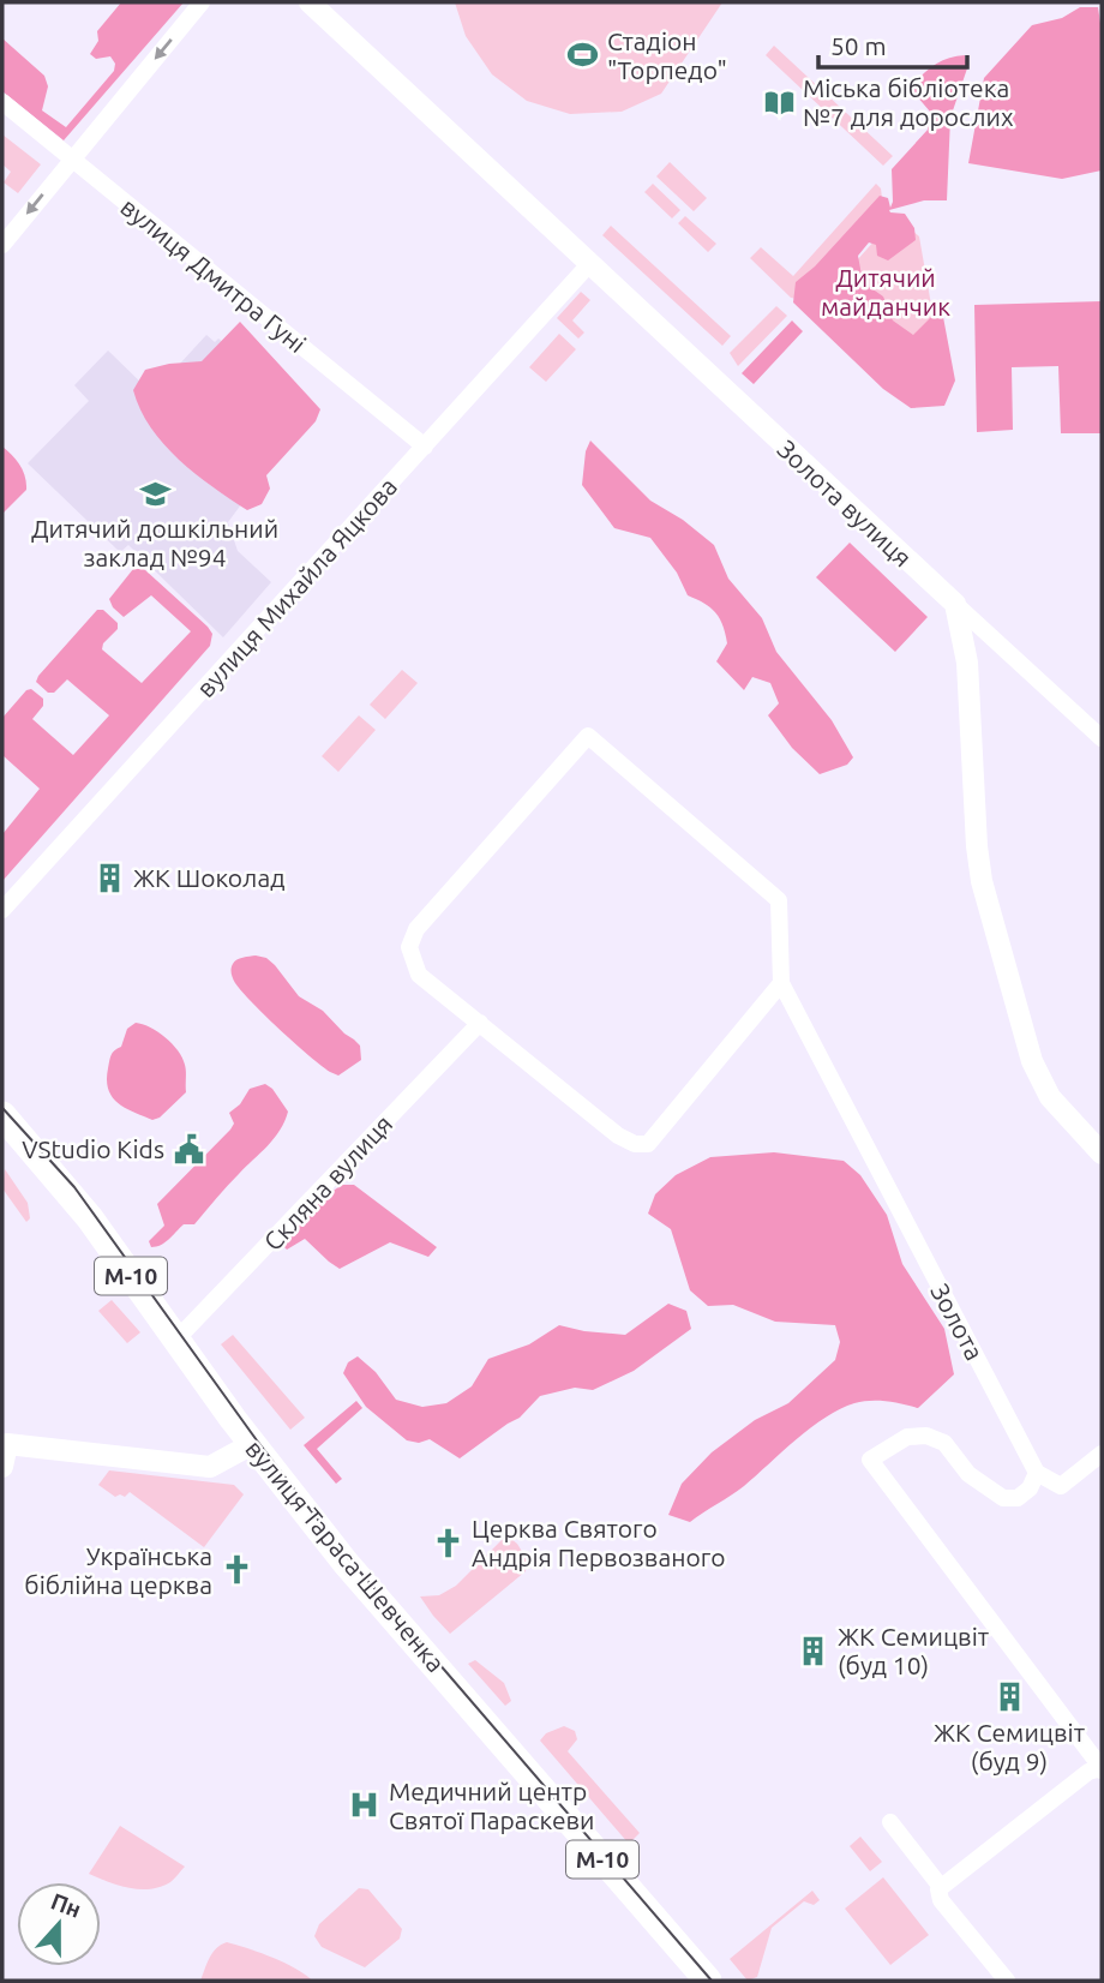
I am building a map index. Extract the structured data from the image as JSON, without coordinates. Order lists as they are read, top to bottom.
{
  "streets": {
    "main road": ["М-10", "вулиця Тараса Шевченка"],
    "street": [
      "вулиця Дмитра Гуні",
      "Золота вулиця",
      "вулиця Михайла Яцкова",
      "Скляна вулиця",
      "Золота"
    ]
  },
  "crossings": [
    ["вулиця Дмитра Гуні", "вулиця Михайла Яцкова"],
    ["Золота вулиця", "вулиця Михайла Яцкова"],
    ["Скляна вулиця", "вулиця Тараса Шевченка"]
  ],
  "parks": ["Дитячий майданчик"],
  "places": {
    "sports": ["Стадіон \"Торпедо\""],
    "library": ["Міська бібліотека №7 для дорослих"],
    "school or university": ["Дитячий дошкільний заклад №94"],
    "building": ["ЖК Шоколад", "ЖК Семицвіт (буд 10)", "ЖК Семицвіт (буд 9)"],
    "public building": ["VStudio Kids"],
    "church": ["Церква Святого Андрія Первозваного", "Українська біблійна церква"],
    "hospital": ["Медичний центр Святої Параскеви"]
  },
  "scale_bar": "50 m",
  "north": "top"
}
